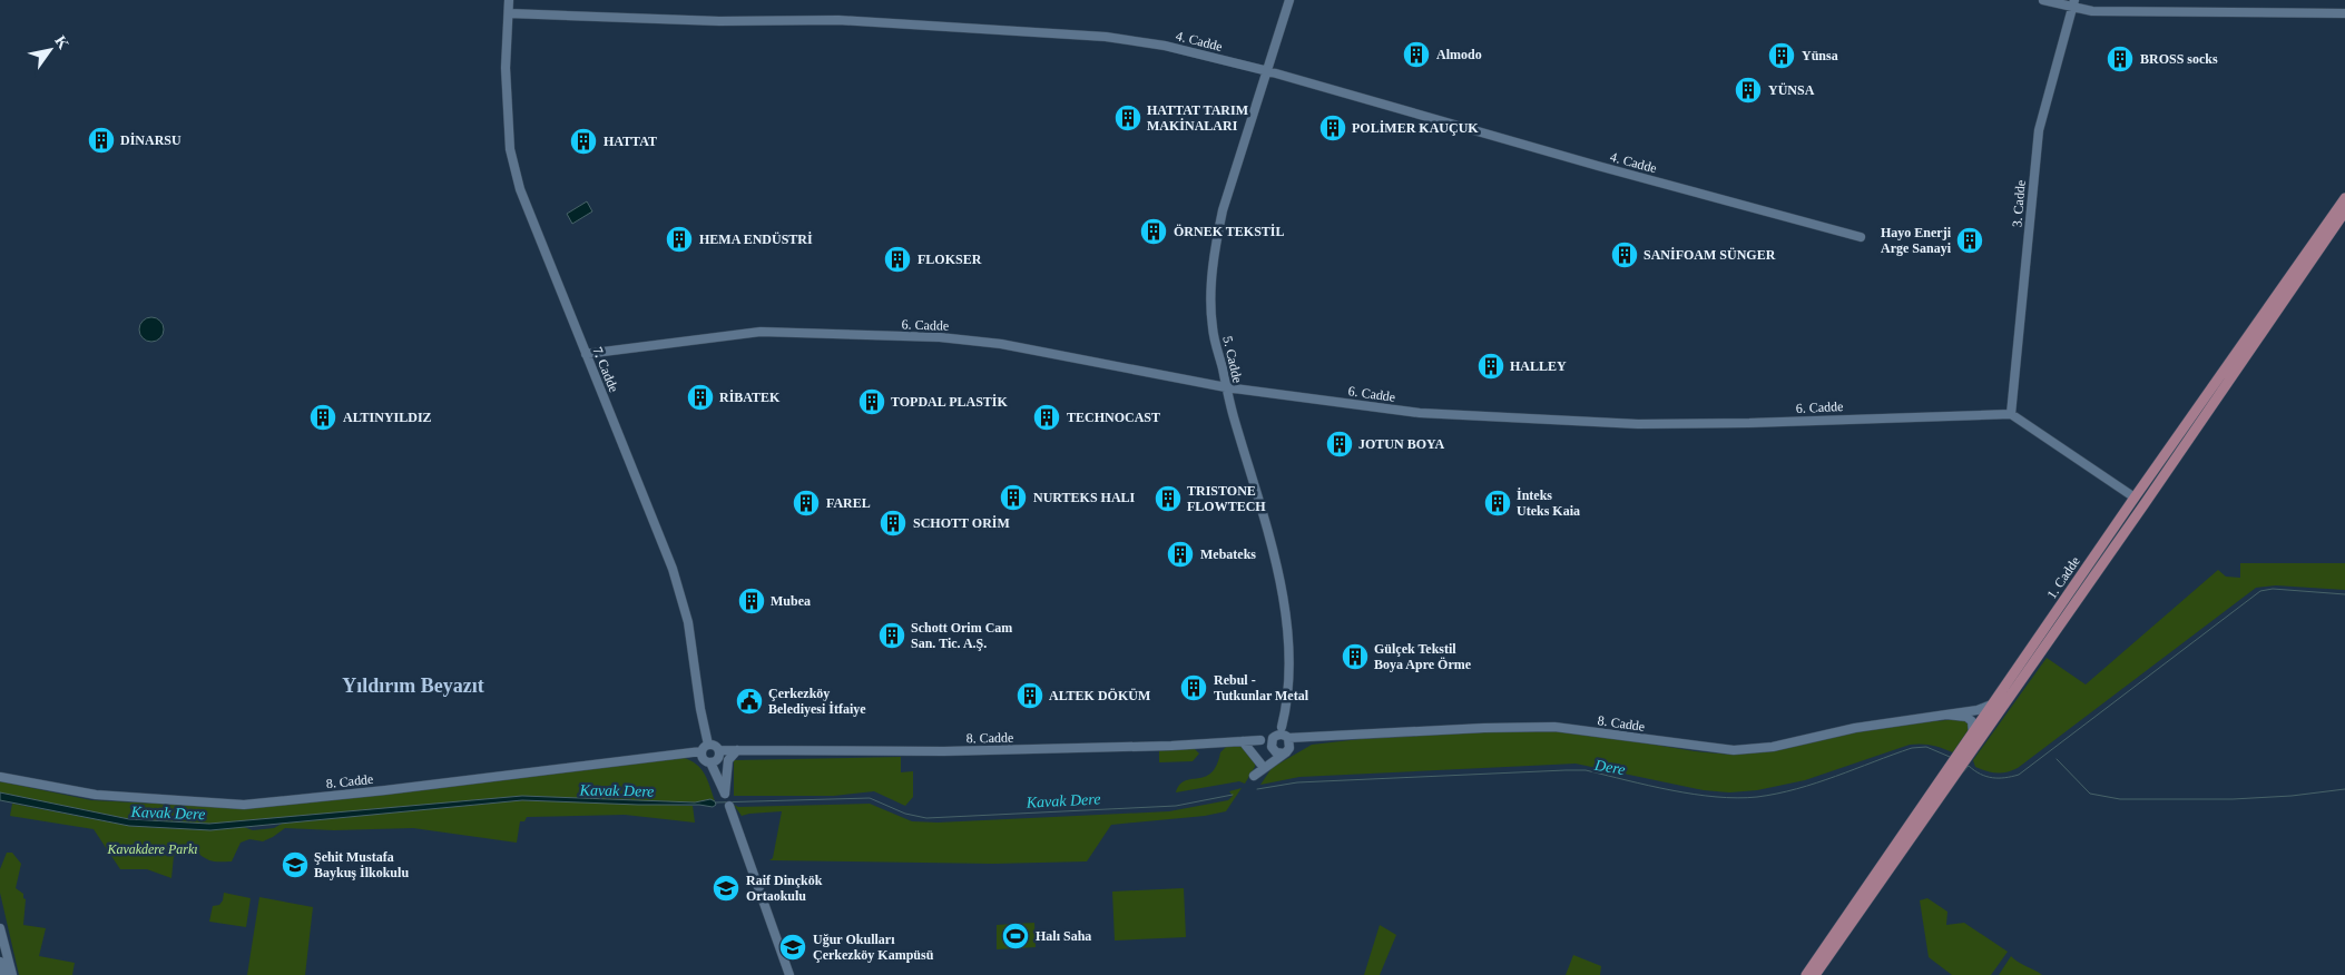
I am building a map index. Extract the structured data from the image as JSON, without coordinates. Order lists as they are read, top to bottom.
{
  "streets": {
    "main road": ["1. Cadde"],
    "street": [
      "4. Cadde",
      "3. Cadde",
      "6. Cadde",
      "5. Cadde",
      "7. Cadde",
      "8. Cadde"
    ]
  },
  "crossings": [
    ["4. Cadde", "5. Cadde"],
    ["4. Cadde", "7. Cadde"],
    ["3. Cadde", "6. Cadde"],
    ["6. Cadde", "5. Cadde"],
    ["6. Cadde", "7. Cadde"],
    ["5. Cadde", "8. Cadde"],
    ["7. Cadde", "8. Cadde"],
    ["1. Cadde", "8. Cadde"]
  ],
  "districts": ["Yıldırım Beyazıt"],
  "water": ["Dere", "Kavak Dere"],
  "parks": ["Kavakdere Parkı"],
  "places": {
    "building": [
      "Almodo",
      "Yünsa",
      "BROSS socks",
      "YÜNSA",
      "HATTAT TARIM MAKİNALARI",
      "POLİMER KAUÇUK",
      "DİNARSU",
      "HATTAT",
      "ÖRNEK TEKSTİL",
      "HEMA ENDÜSTRİ",
      "Hayo Enerji Arge Sanayi",
      "SANİFOAM SÜNGER",
      "FLOKSER",
      "HALLEY",
      "RİBATEK",
      "TOPDAL PLASTİK",
      "ALTINYILDIZ",
      "TECHNOCAST",
      "JOTUN BOYA",
      "NURTEKS HALI",
      "TRISTONE FLOWTECH",
      "FAREL",
      "İnteks Uteks Kaia",
      "SCHOTT ORİM",
      "Mebateks",
      "Mubea",
      "Schott Orim Cam San. Tic. A.Ş.",
      "Gülçek Tekstil Boya Apre Örme",
      "Rebul - Tutkunlar Metal",
      "ALTEK DÖKÜM"
    ],
    "public building": ["Çerkezköy Belediyesi İtfaiye"],
    "school or university": ["Şehit Mustafa Baykuş İlkokulu", "Raif Dinçkök Ortaokulu", "Uğur Okulları Çerkezköy Kampüsü"],
    "sports": ["Halı Saha"]
  },
  "north": "top right"
}
